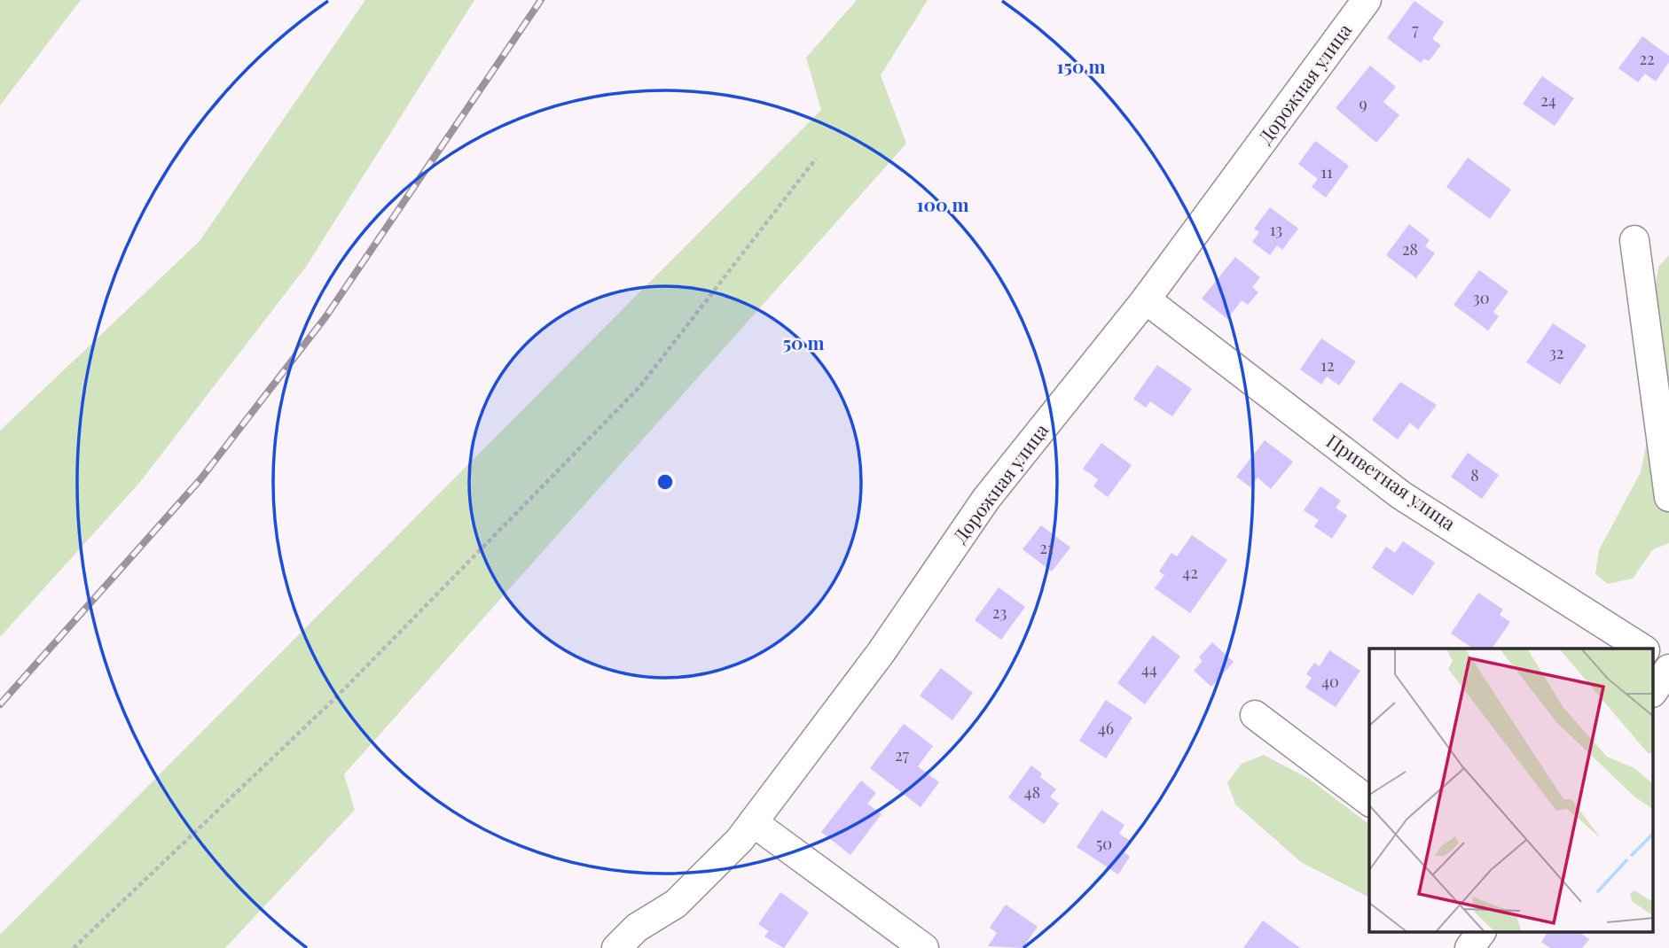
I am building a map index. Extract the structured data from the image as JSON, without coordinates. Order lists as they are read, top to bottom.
{
  "streets": {
    "street": ["Дорожная улица", "Приветная улица"]
  },
  "crossings": [
    ["Дорожная улица", "Приветная улица"]
  ],
  "house_numbers": [
    "7",
    "22",
    "24",
    "9",
    "11",
    "13",
    "28",
    "30",
    "32",
    "12",
    "8",
    "21",
    "42",
    "23",
    "44",
    "40",
    "46",
    "27",
    "48",
    "50"
  ],
  "rings": ["150 m", "100 m", "50 m"]
}
